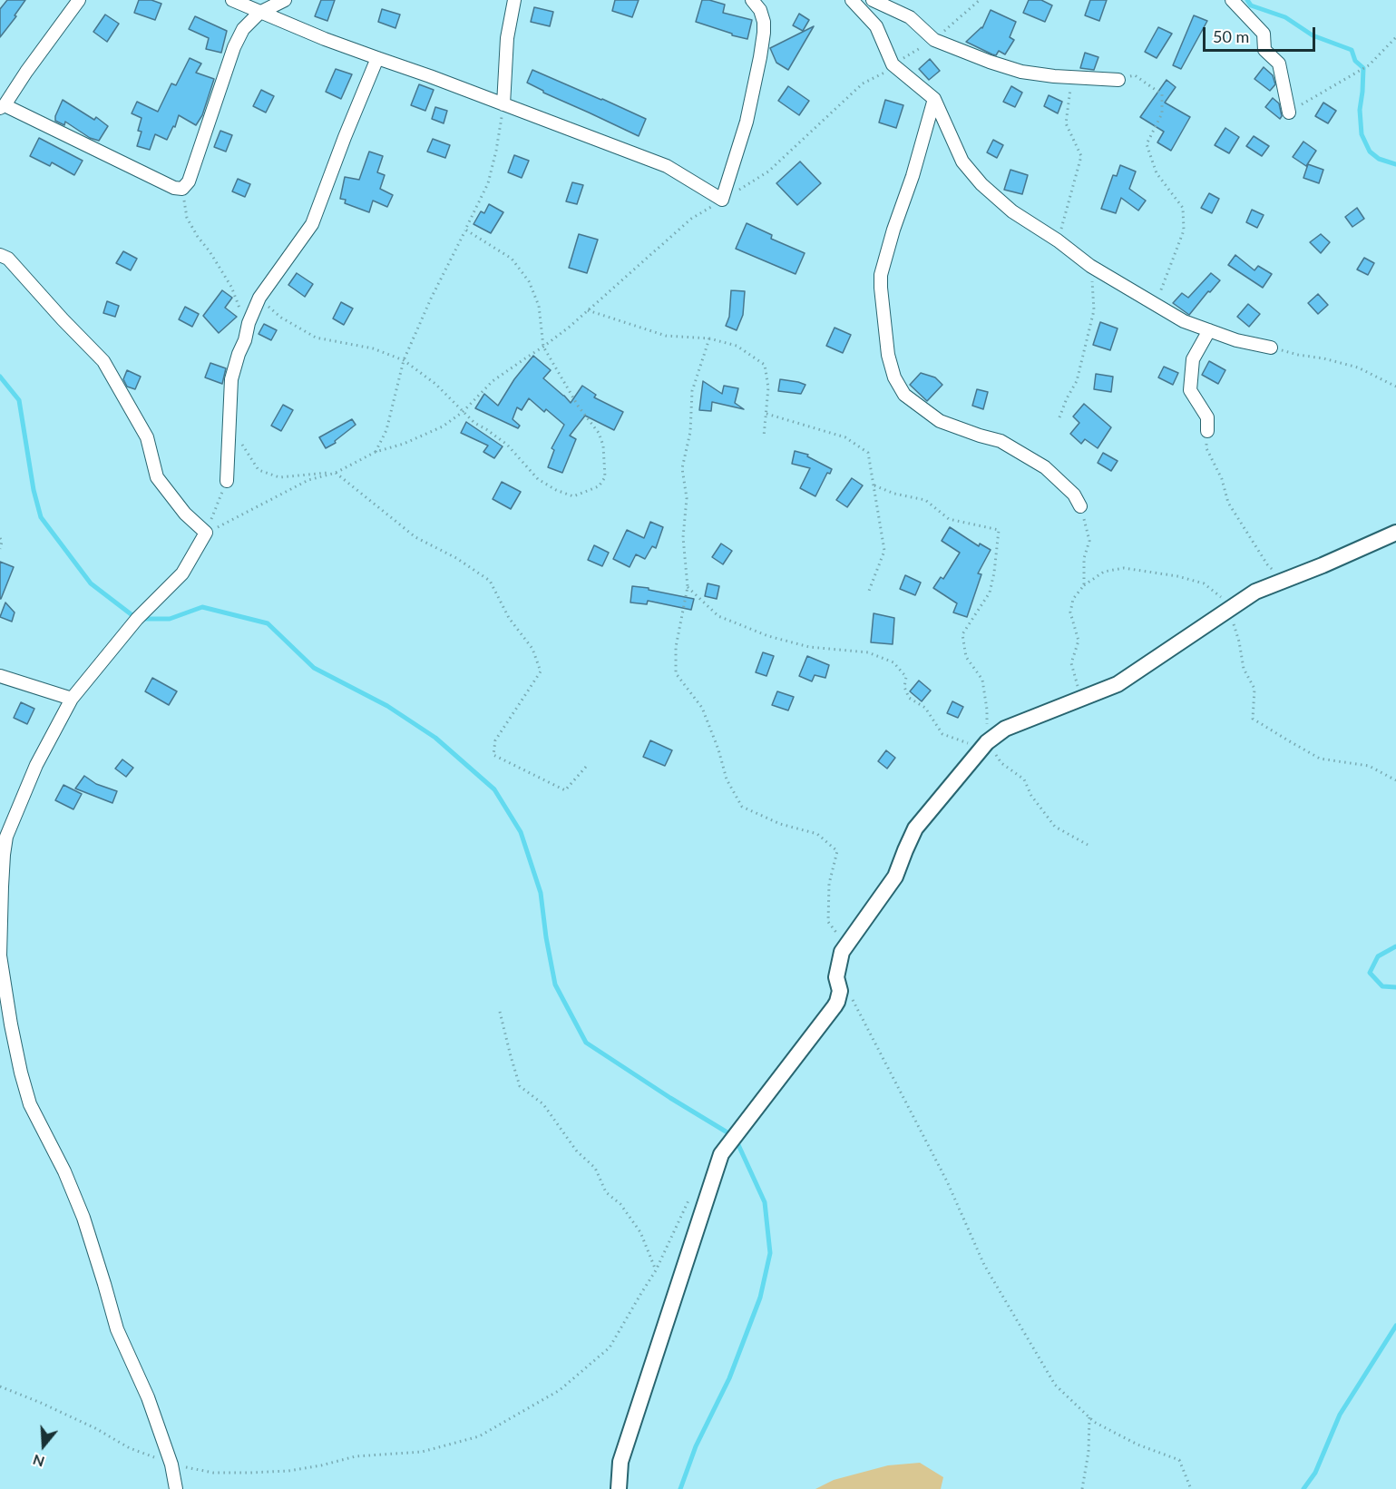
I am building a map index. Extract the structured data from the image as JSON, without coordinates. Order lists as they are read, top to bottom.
{
  "scale_bar": "50 m",
  "north": "bottom"
}
